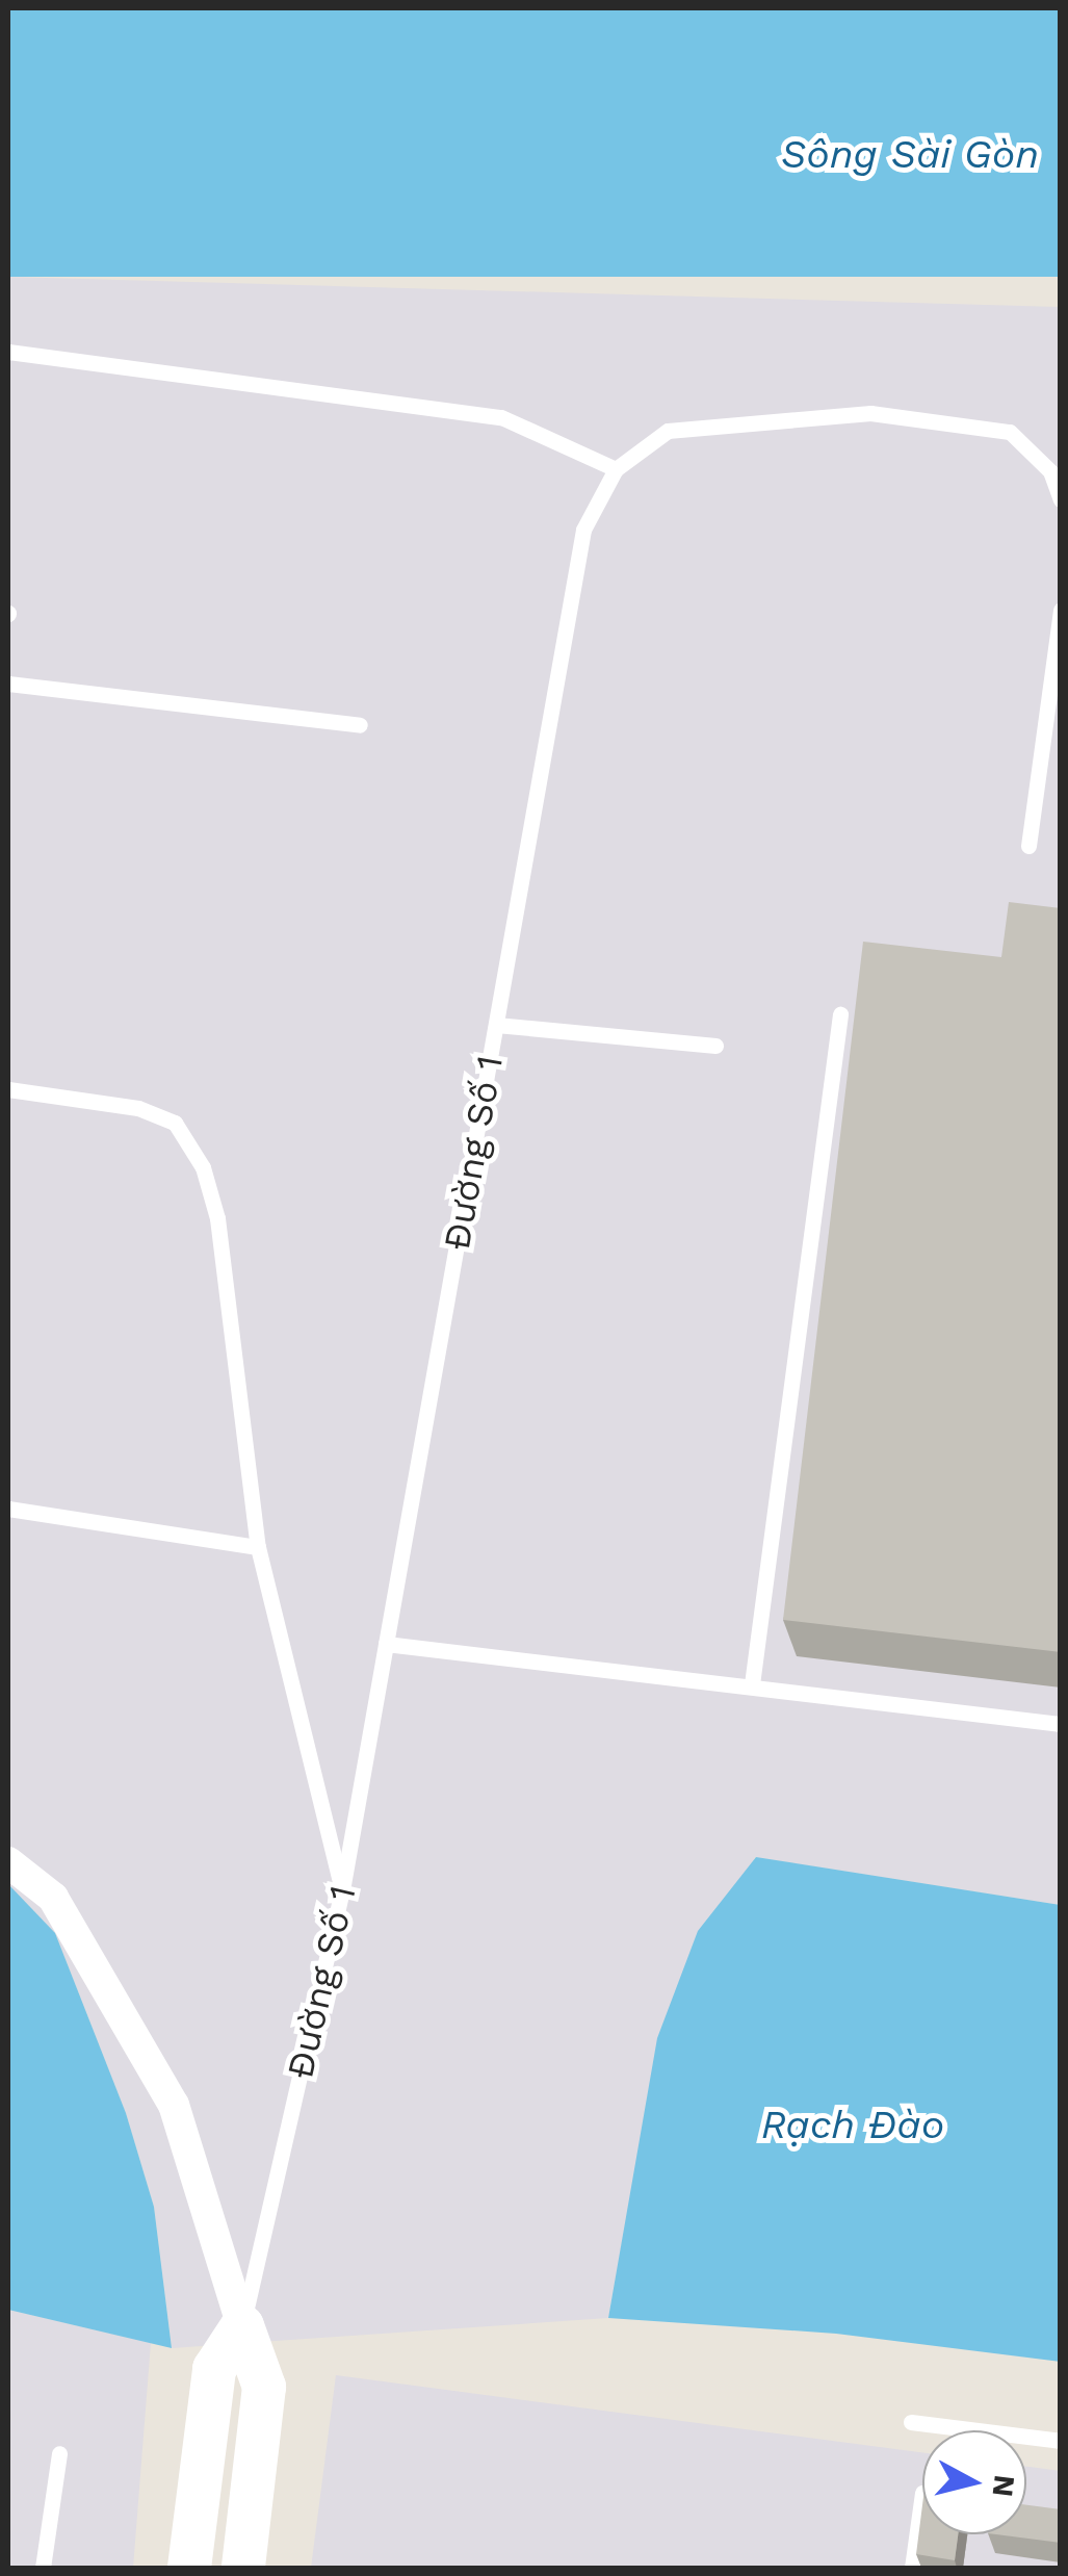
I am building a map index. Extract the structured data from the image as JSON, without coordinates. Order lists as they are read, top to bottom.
{
  "streets": {
    "main road": ["Đường Số 1"]
  },
  "water": ["Sông Sài Gòn", "Rạch Đào"],
  "north": "right"
}
